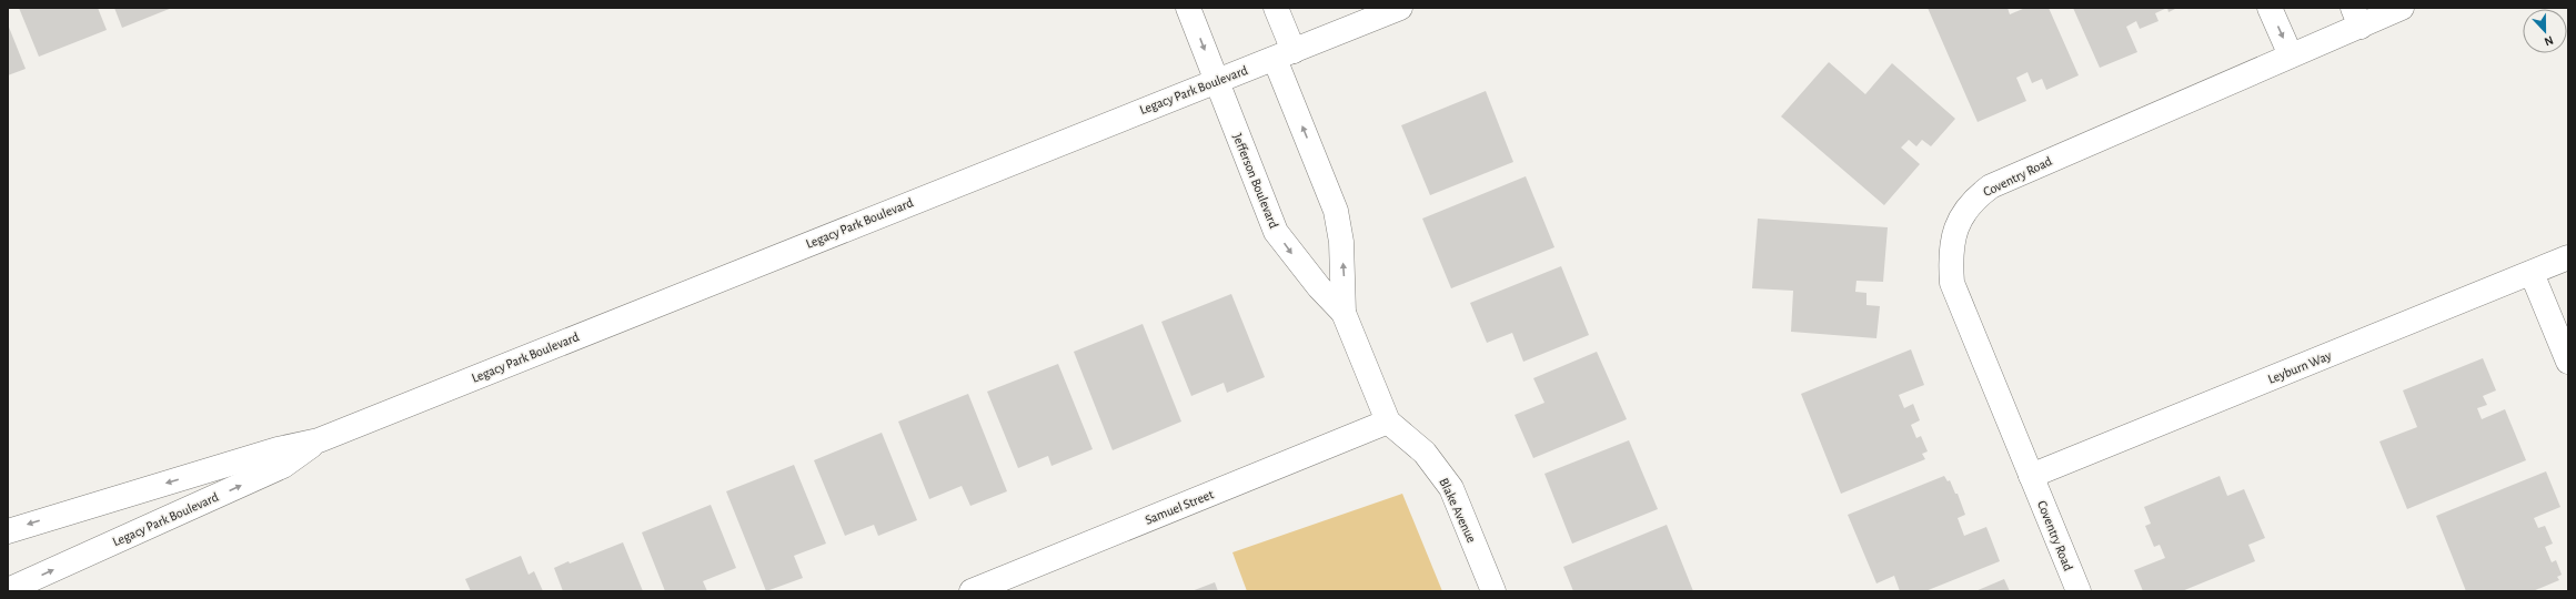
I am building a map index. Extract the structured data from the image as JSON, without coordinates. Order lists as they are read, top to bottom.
{
  "streets": {
    "street": [
      "Legacy Park Boulevard",
      "Coventry Road",
      "Jefferson Boulevard",
      "Leyburn Way",
      "Samuel Street",
      "Blake Avenue"
    ]
  },
  "crossings": [
    ["Legacy Park Boulevard", "Jefferson Boulevard"],
    ["Coventry Road", "Leyburn Way"],
    ["Jefferson Boulevard", "Samuel Street"],
    ["Jefferson Boulevard", "Blake Avenue"],
    ["Samuel Street", "Blake Avenue"]
  ],
  "north": "bottom"
}
